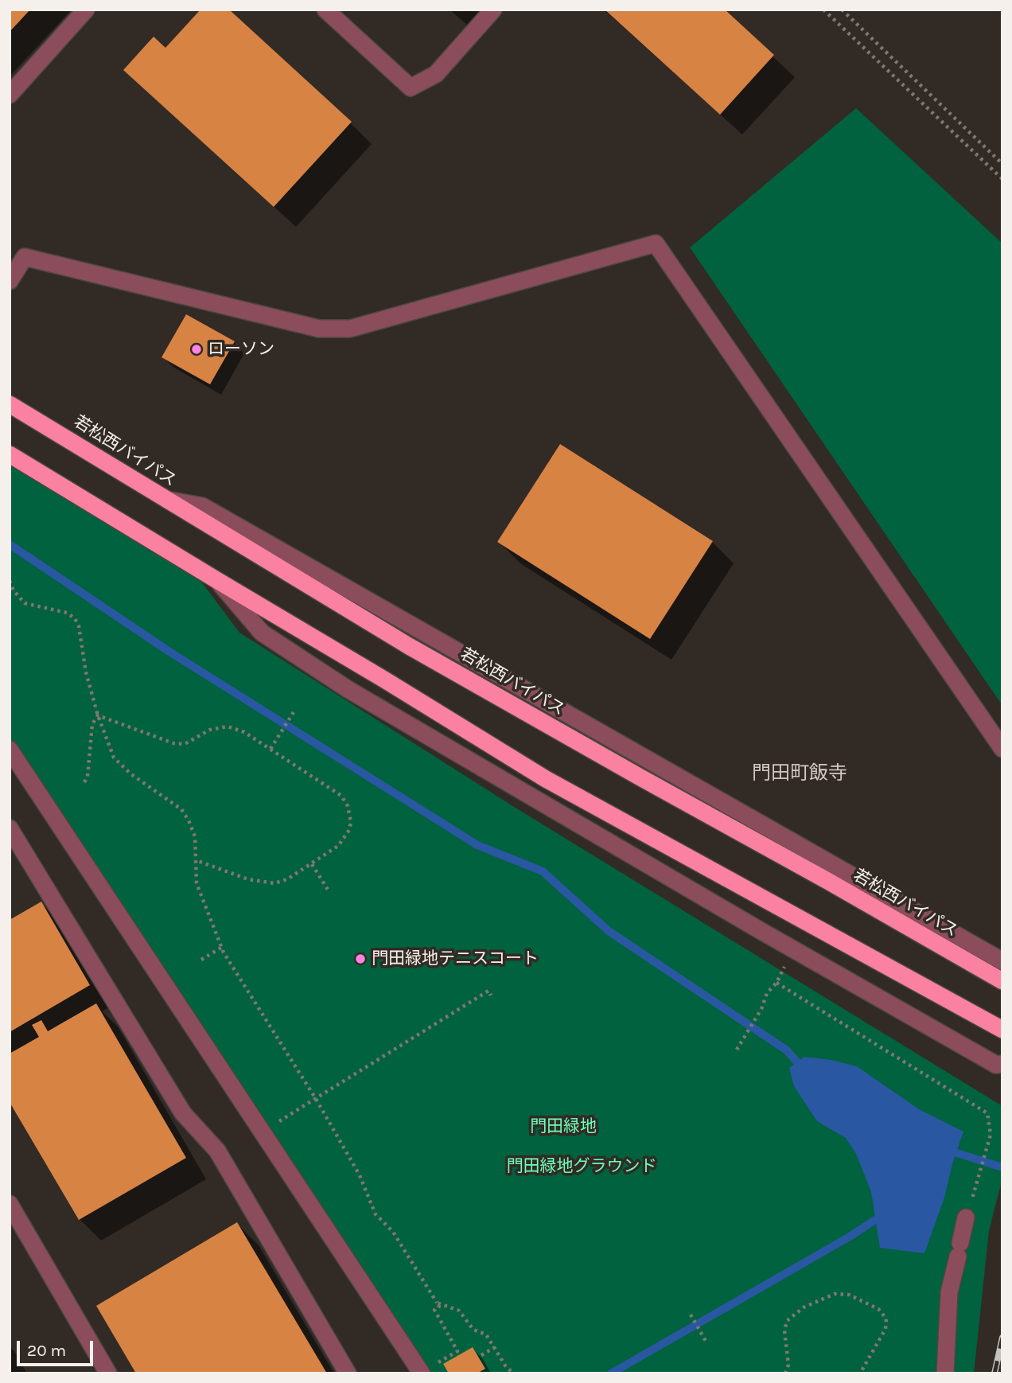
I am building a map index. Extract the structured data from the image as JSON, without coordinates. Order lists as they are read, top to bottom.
{
  "streets": {
    "highway": ["若松西バイパス"]
  },
  "districts": ["門田町飯寺"],
  "parks": ["門田緑地", "門田緑地グラウンド"],
  "places": ["ローソン", "門田緑地テニスコート"],
  "scale_bar": "20 m"
}
